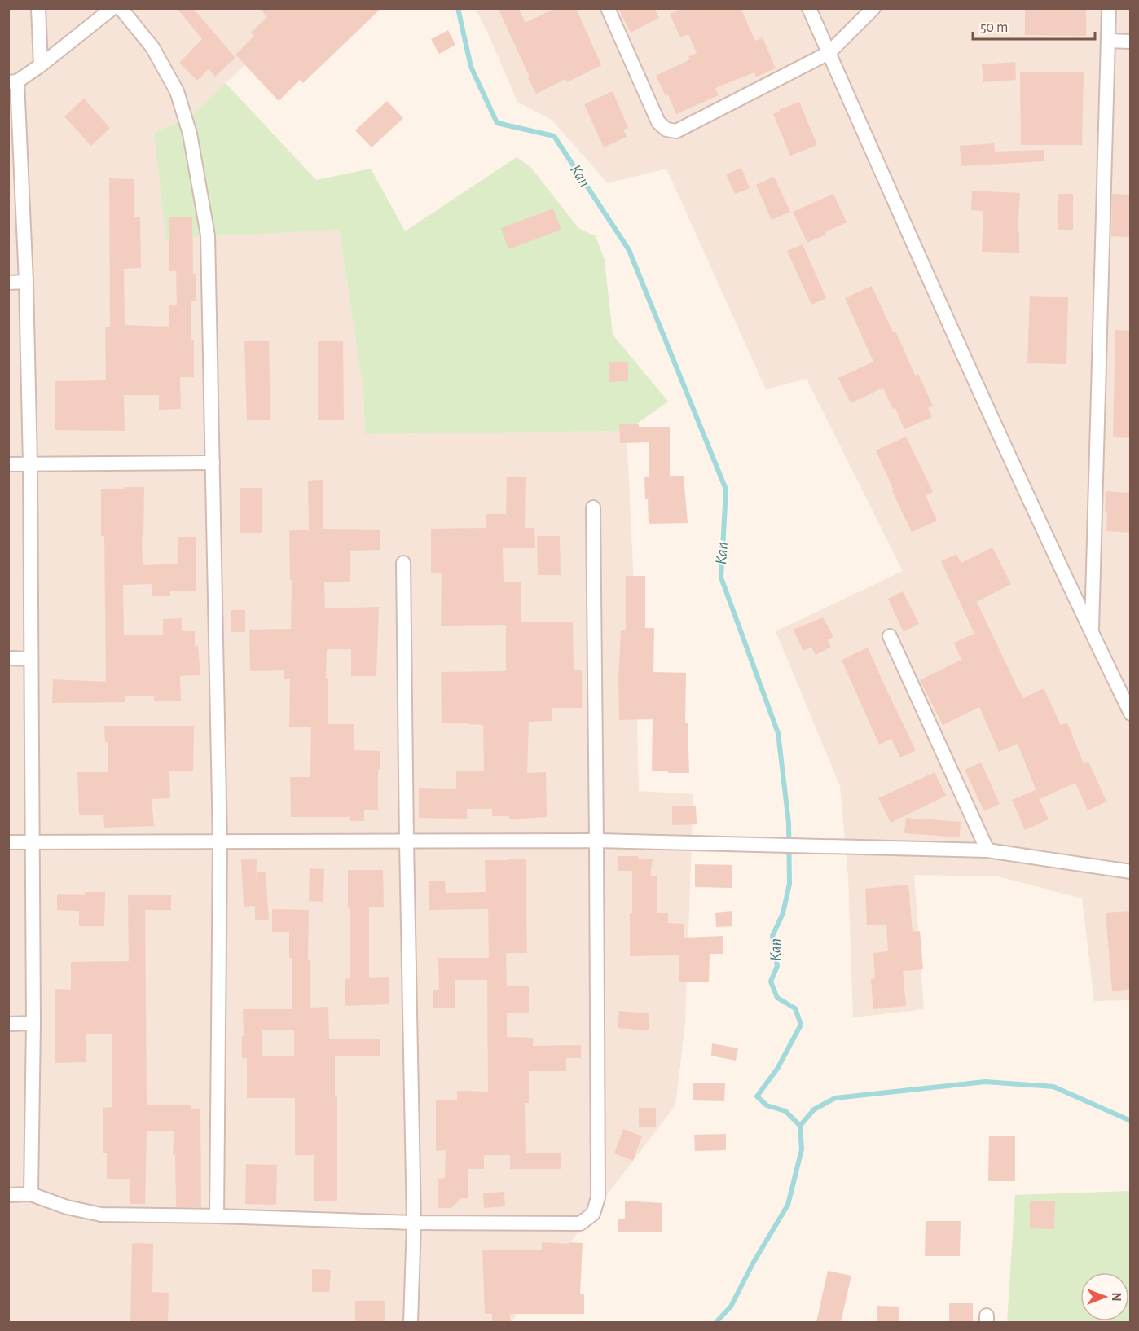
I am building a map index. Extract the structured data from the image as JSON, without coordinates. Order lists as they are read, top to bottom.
{
  "water": ["Kan"],
  "scale_bar": "50 m",
  "north": "right"
}
